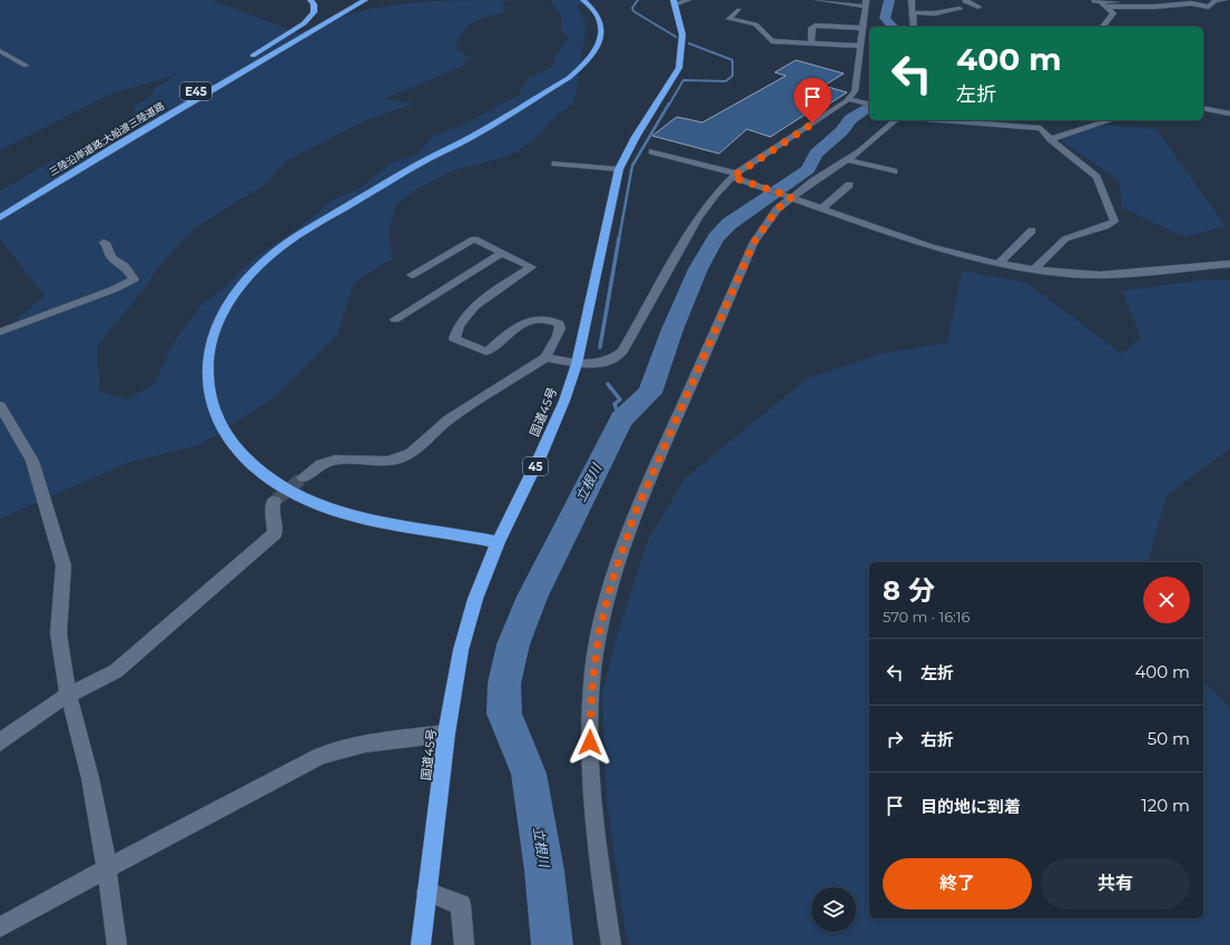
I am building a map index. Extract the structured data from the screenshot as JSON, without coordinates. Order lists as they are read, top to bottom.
{
  "streets": {
    "highway": [
      "E45",
      "三陸沿岸道路;大船渡三陸道路",
      "国道45号",
      "45"
    ]
  },
  "water": ["立根川"],
  "page": {
    "turn": ["400 m", "左折"],
    "heading": ["8 分", "570 m · 16:16"],
    "list": [
      {
        "name": "左折",
        "value": "400 m"
      },
      {
        "name": "右折",
        "value": "50 m"
      },
      {
        "name": "目的地に到着",
        "value": "120 m"
      }
    ],
    "buttons": ["終了", "共有"]
  }
}
